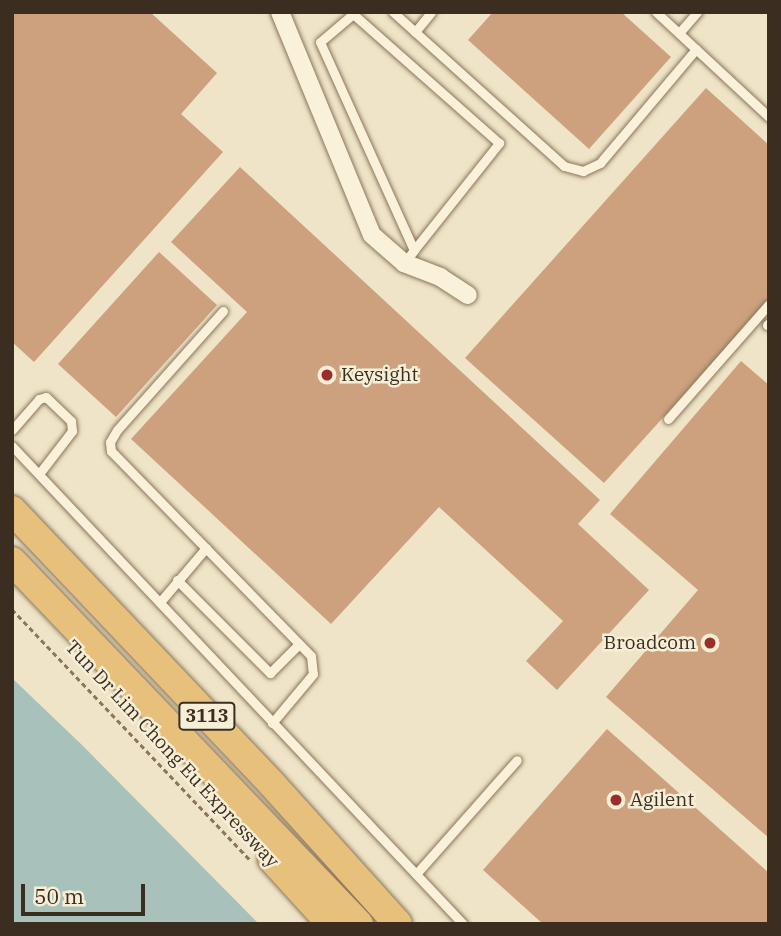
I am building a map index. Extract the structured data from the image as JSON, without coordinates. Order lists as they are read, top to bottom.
{
  "streets": {
    "highway": ["3113", "Tun Dr Lim Chong Eu Expressway"]
  },
  "places": ["Keysight", "Broadcom", "Agilent"],
  "scale_bar": "50 m"
}
